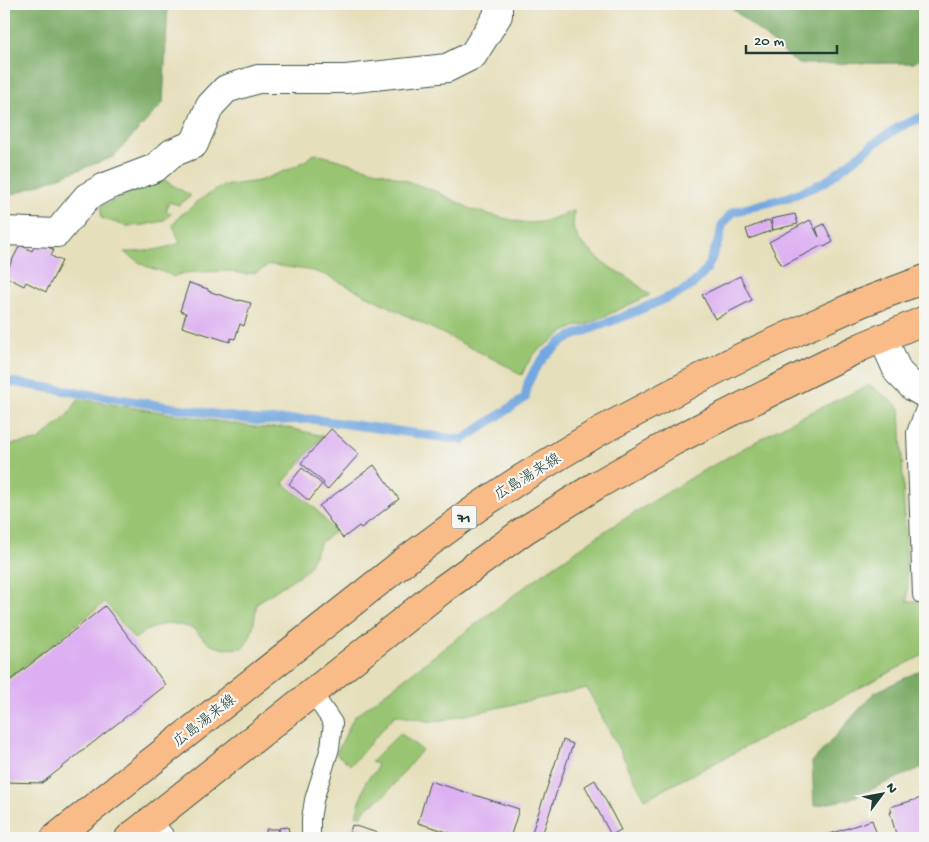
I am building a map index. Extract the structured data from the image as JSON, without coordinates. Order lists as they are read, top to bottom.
{
  "streets": {
    "main road": ["広島湯来線", "71"]
  },
  "scale_bar": "20 m",
  "north": "top right"
}
